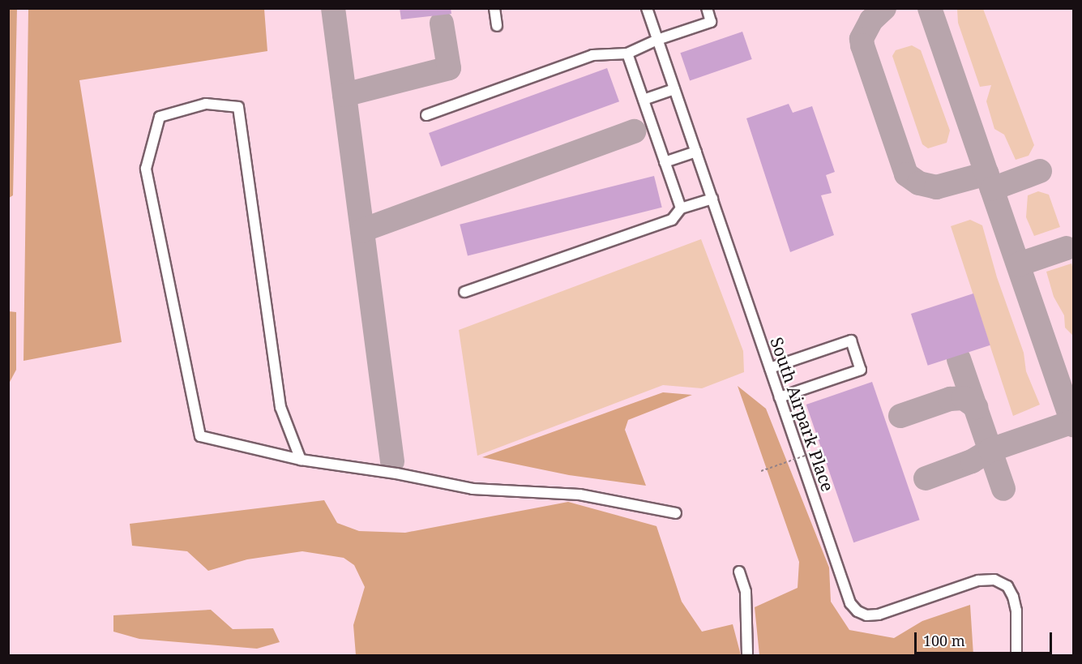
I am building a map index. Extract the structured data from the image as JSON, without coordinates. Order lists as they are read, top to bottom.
{
  "streets": {
    "street": ["South Airpark Place"]
  },
  "scale_bar": "100 m"
}
